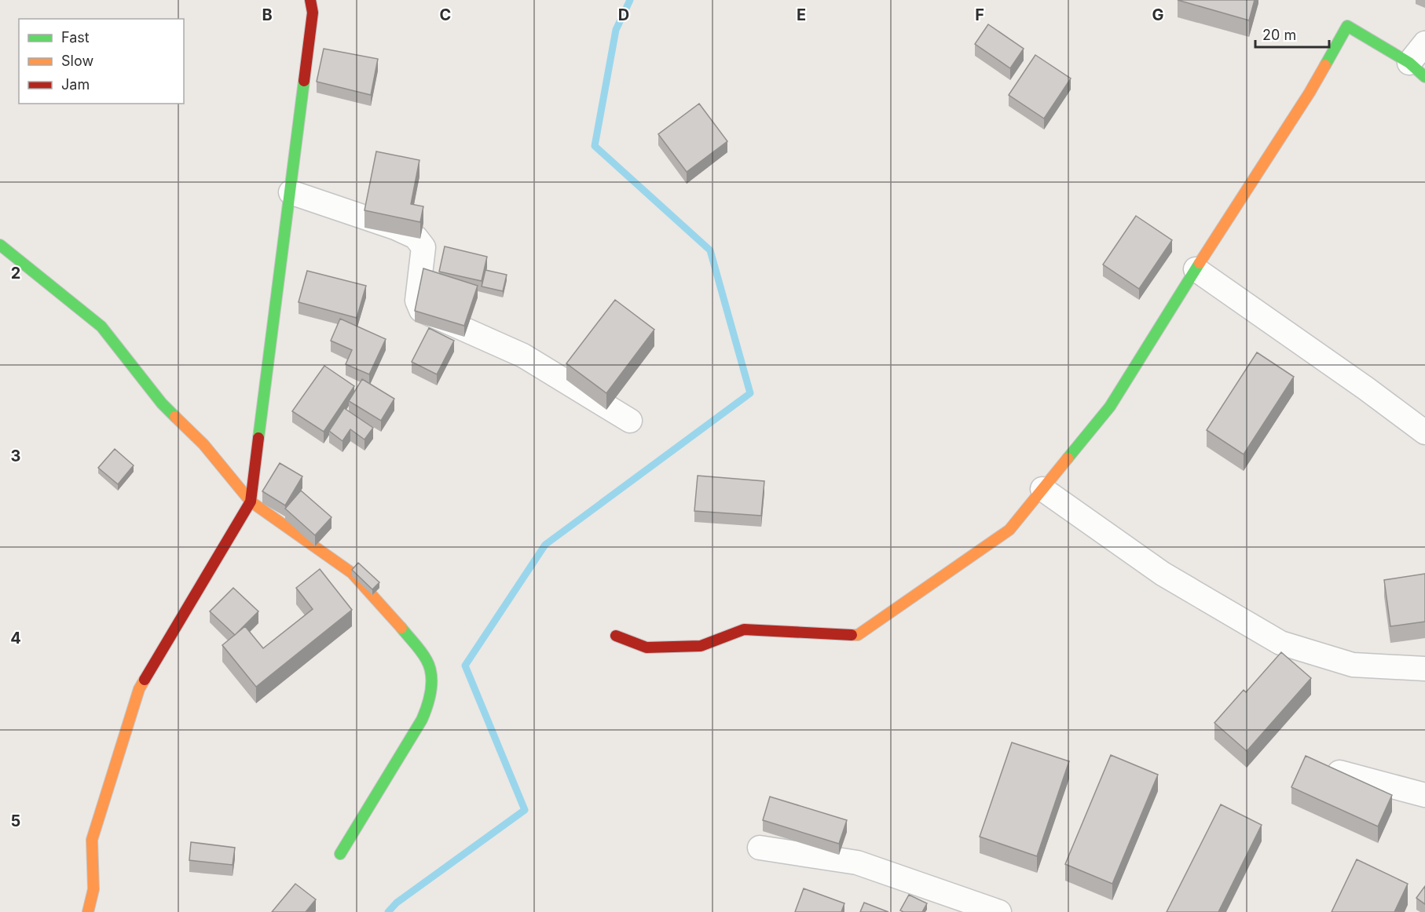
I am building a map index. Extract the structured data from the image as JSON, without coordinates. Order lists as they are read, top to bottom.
{
  "legend": ["Fast", "Slow", "Jam"],
  "scale_bar": "20 m",
  "grid": {
    "columns": [
      "B",
      "C",
      "D",
      "E",
      "F",
      "G"
    ],
    "rows": [
      "2",
      "3",
      "4",
      "5"
    ]
  }
}
